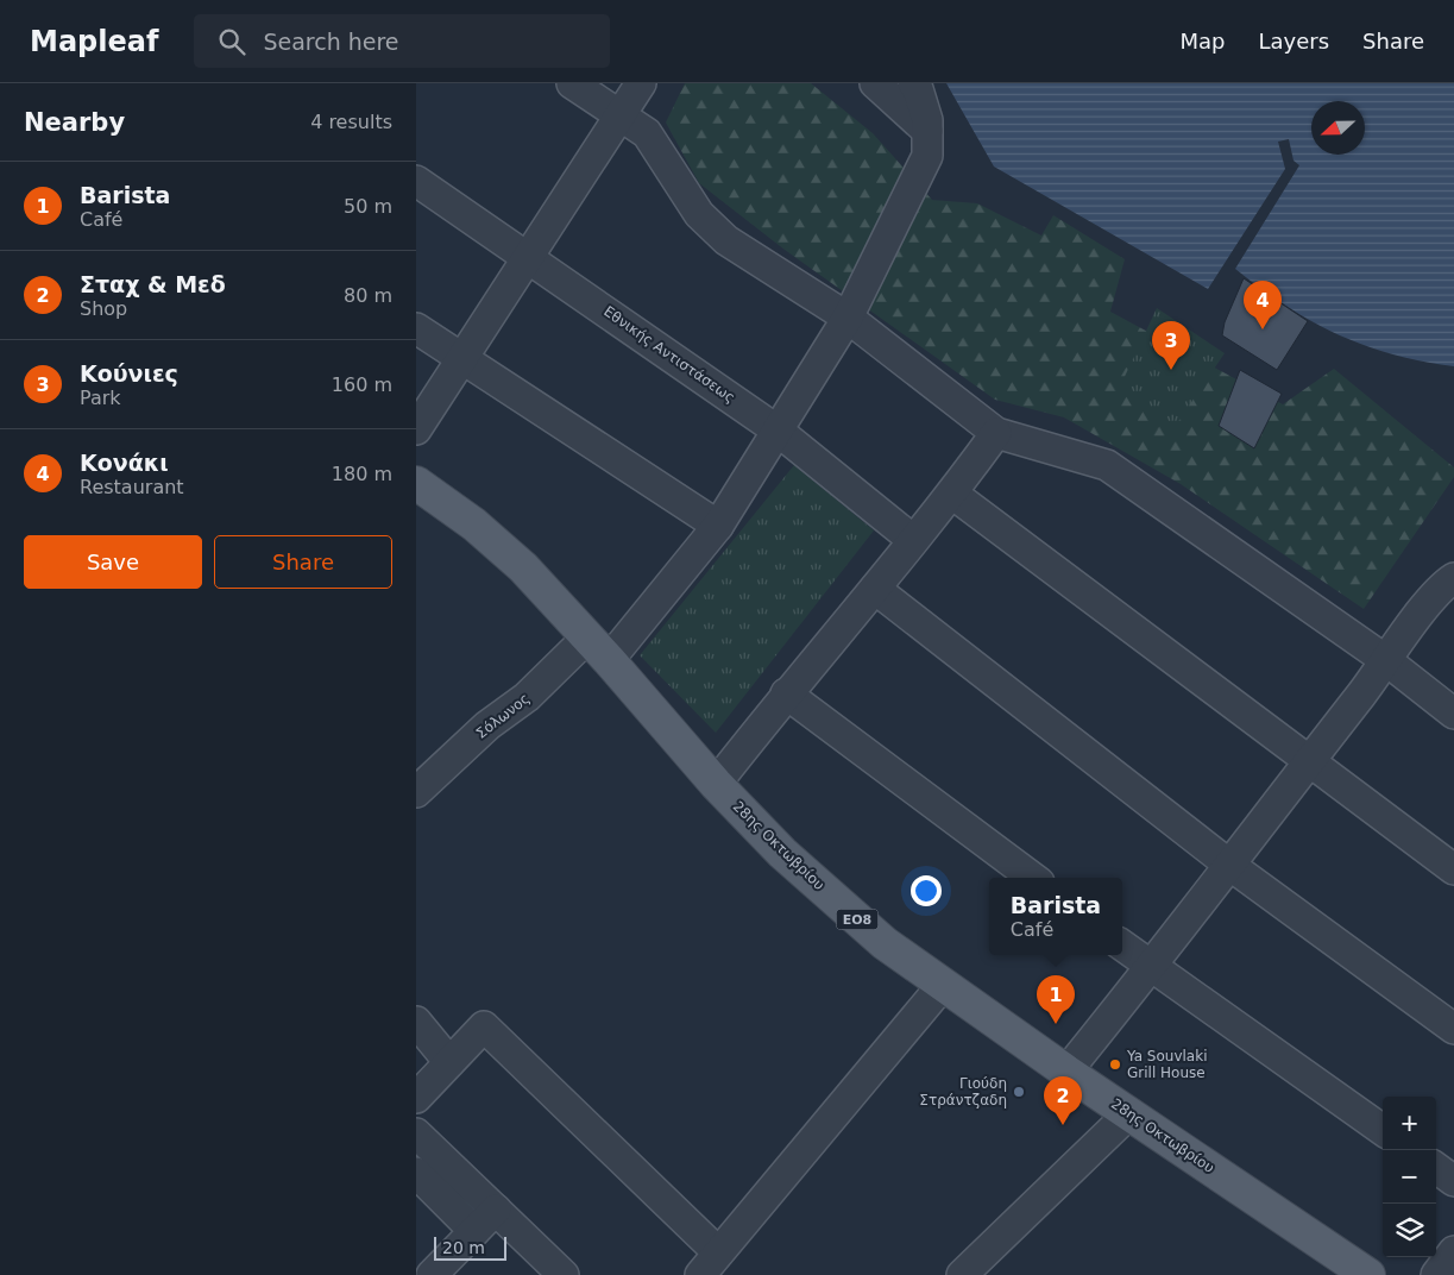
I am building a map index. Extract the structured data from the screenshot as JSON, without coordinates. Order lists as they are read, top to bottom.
{
  "streets": {
    "main road": ["28ης Οκτωβρίου", "ΕΟ8"],
    "street": ["Εθνικής Αντιστάσεως", "Σόλωνος"]
  },
  "crossings": [
    ["Σόλωνος", "28ης Οκτωβρίου"]
  ],
  "places": ["Ya Souvlaki Grill House", "Γιούδη Στράντζαδη"],
  "scale_bar": "20 m",
  "north": "left",
  "page": {
    "header": "Mapleaf",
    "search": "Search here",
    "nav": ["Map", "Layers", "Share"],
    "heading": ["Nearby", "4 results"],
    "list": [
      {
        "mark": "1",
        "name": "Barista",
        "note": "Café",
        "value": "50 m"
      },
      {
        "mark": "2",
        "name": "Σταχ & Μεδ",
        "note": "Shop",
        "value": "80 m"
      },
      {
        "mark": "3",
        "name": "Κούνιες",
        "note": "Park",
        "value": "160 m"
      },
      {
        "mark": "4",
        "name": "Κονάκι",
        "note": "Restaurant",
        "value": "180 m"
      }
    ],
    "pins": [
      "4",
      "3",
      "1",
      "2"
    ],
    "buttons": ["Save", "Share"],
    "popup": ["Barista", "Café"],
    "map_buttons": ["+", "−"],
    "scale": "20 m"
  }
}
